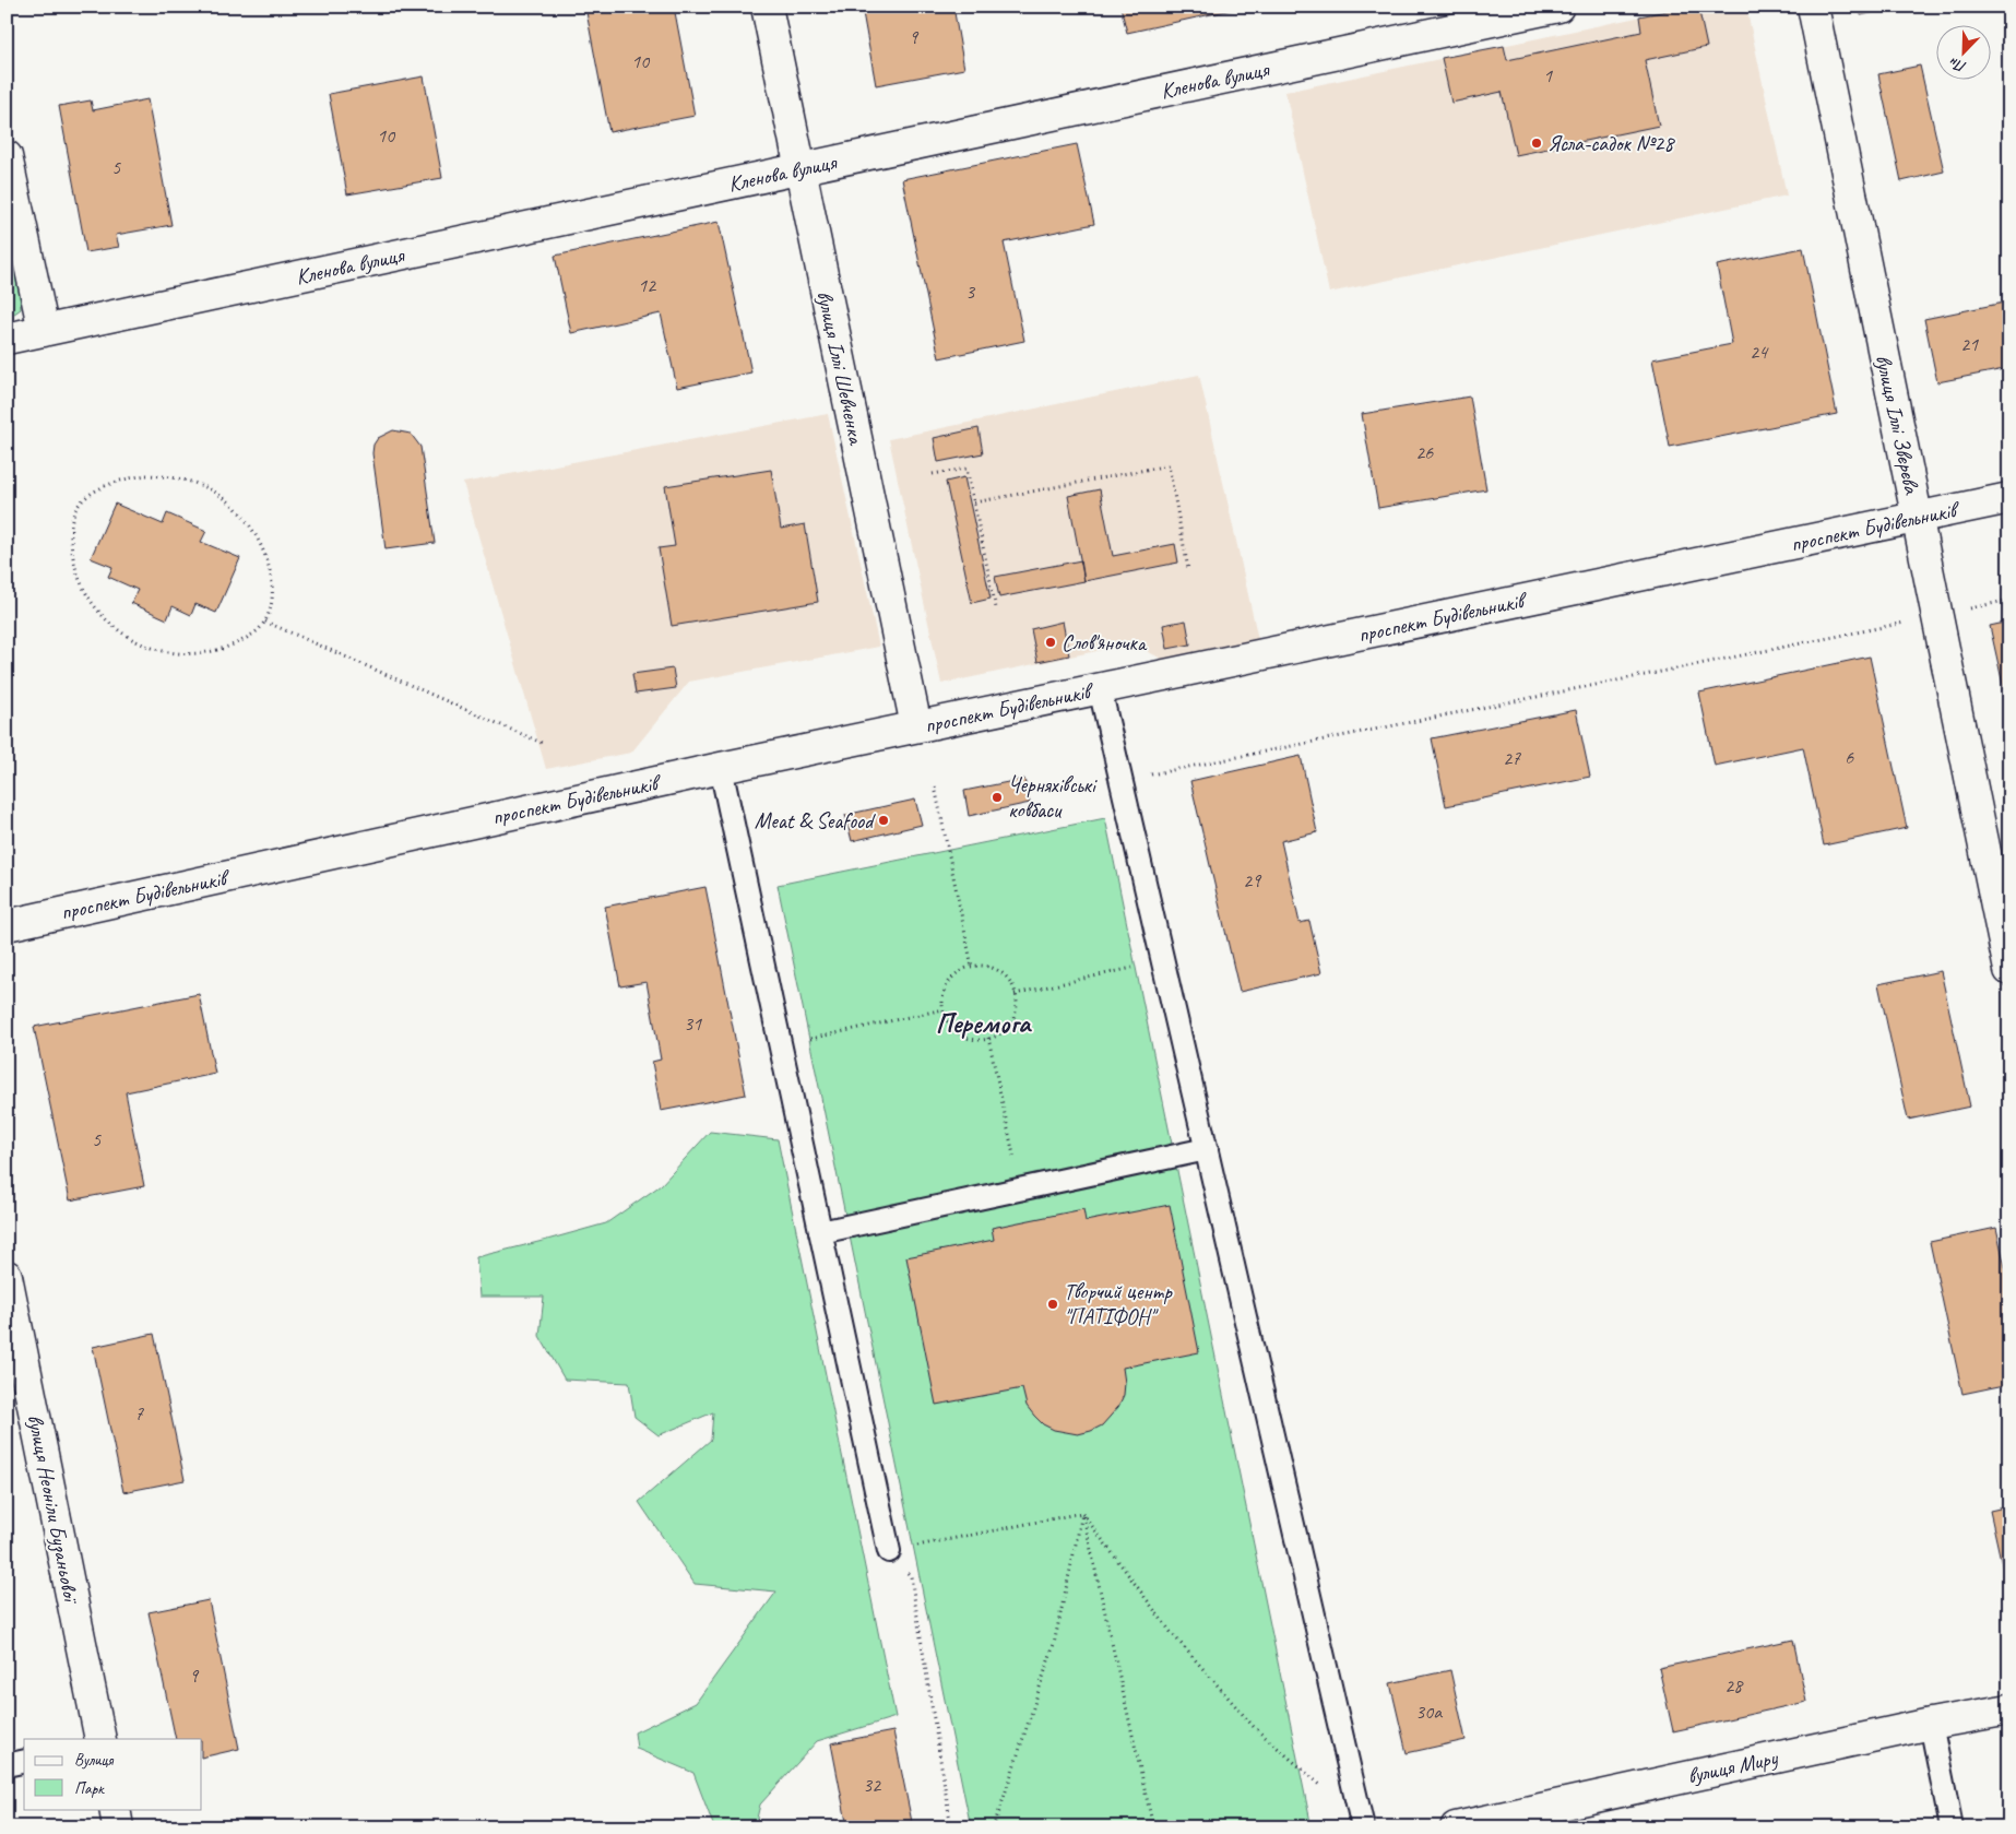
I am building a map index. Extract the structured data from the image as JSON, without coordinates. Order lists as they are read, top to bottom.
{
  "streets": {
    "street": [
      "Кленова вулиця",
      "вулиця Іллі Шевченка",
      "вулиця Іллі Звєрєва",
      "проспект Будівельників",
      "вулиця Неоніли Бузаньової",
      "вулиця Миру"
    ]
  },
  "crossings": [
    ["Кленова вулиця", "вулиця Іллі Шевченка"],
    ["вулиця Іллі Шевченка", "проспект Будівельників"],
    ["вулиця Іллі Звєрєва", "проспект Будівельників"]
  ],
  "districts": ["Перемога"],
  "places": [
    "Ясла-садок №28",
    "Слов'яночка",
    "Черняхівські ковбаси",
    "Meat & Seafood",
    "Творчий центр \"ПАТІФОН\""
  ],
  "house_numbers": [
    "9",
    "10",
    "1",
    "10",
    "5",
    "12",
    "3",
    "21",
    "24",
    "26",
    "6",
    "27",
    "29",
    "31",
    "5",
    "7",
    "9",
    "28",
    "30а",
    "32"
  ],
  "legend": ["Вулиця", "Парк"],
  "north": "bottom left"
}
